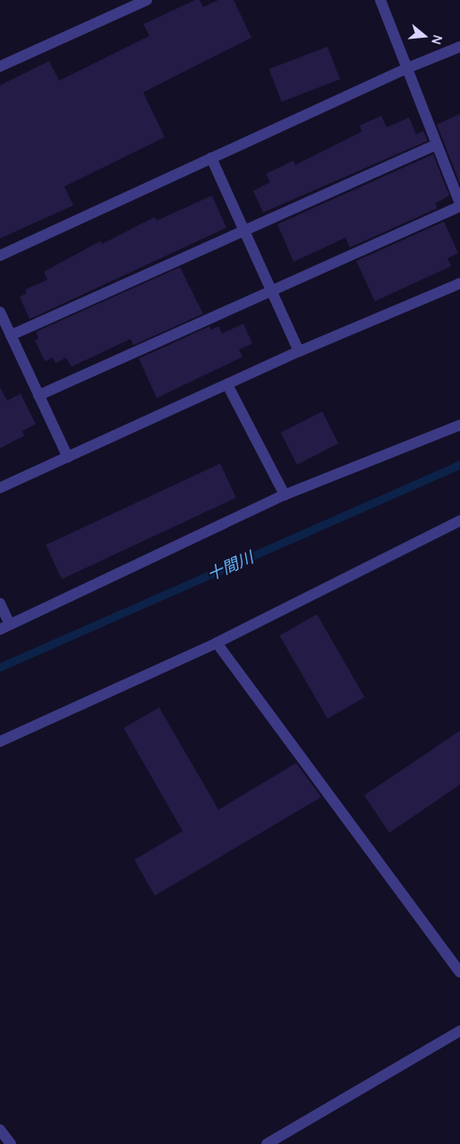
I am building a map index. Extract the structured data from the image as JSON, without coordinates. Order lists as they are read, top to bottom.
{
  "water": ["十間川"],
  "north": "right"
}
